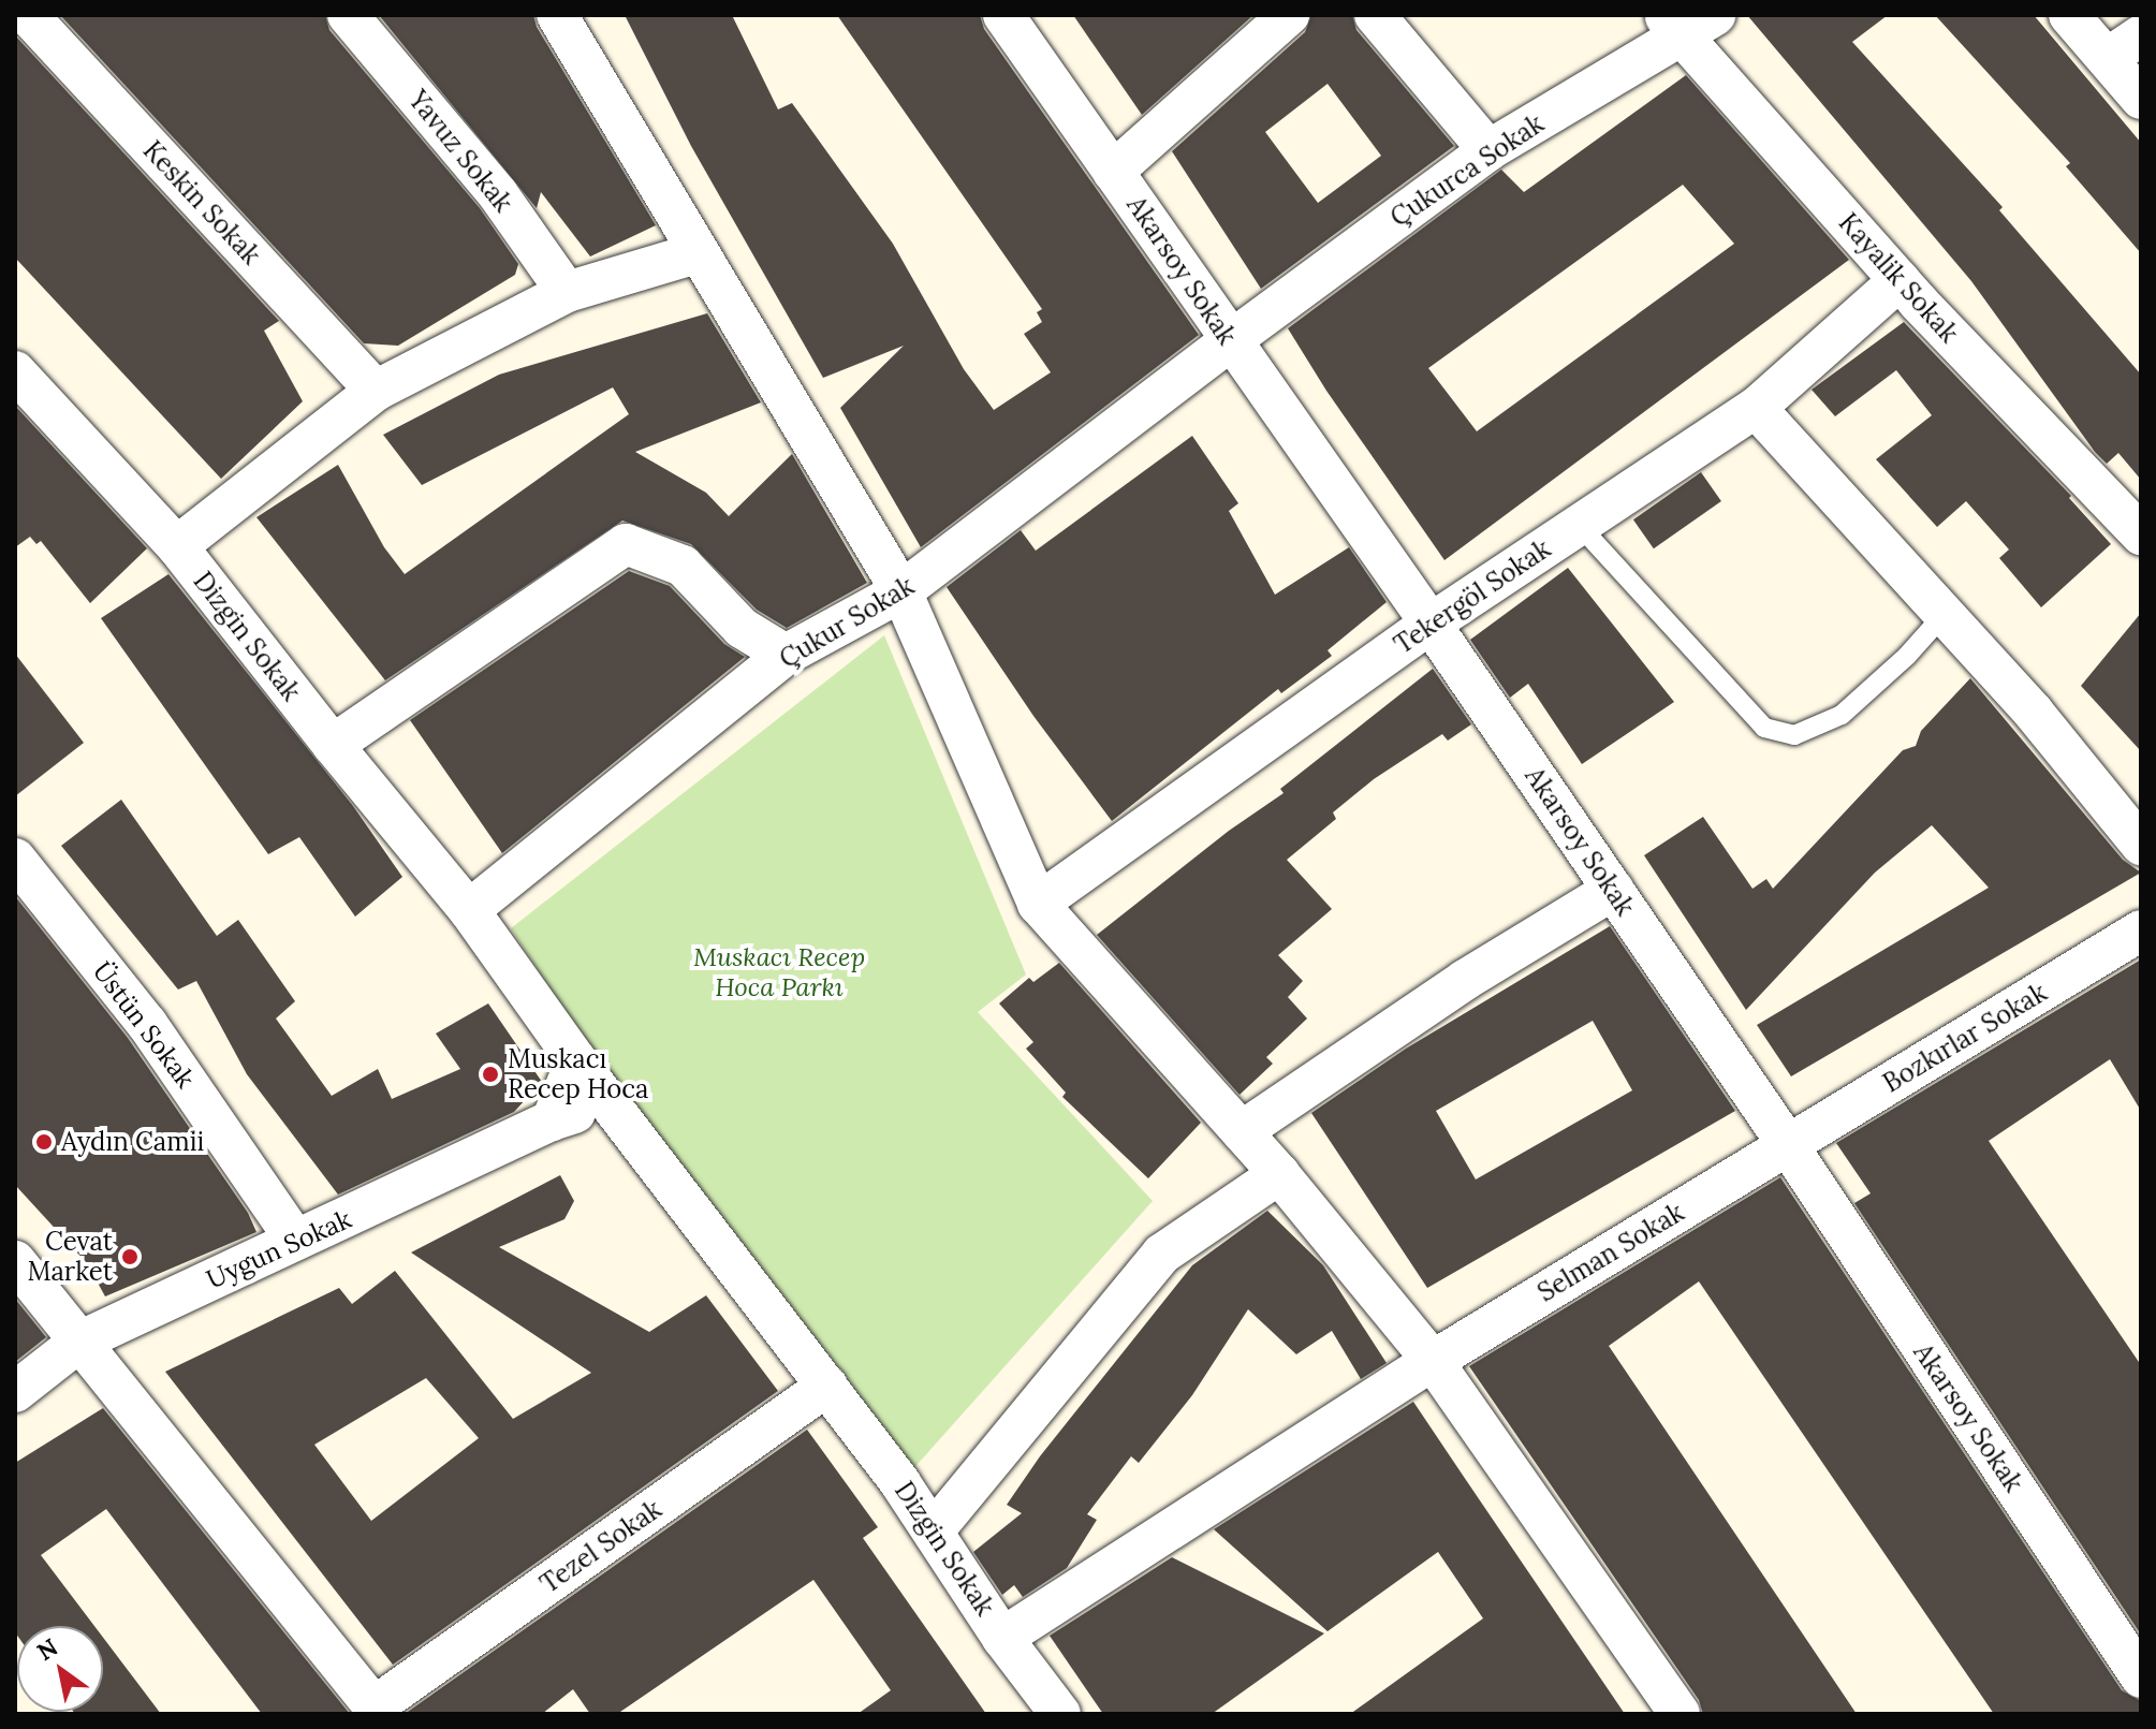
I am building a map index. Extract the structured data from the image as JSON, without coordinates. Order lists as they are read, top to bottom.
{
  "streets": {
    "street": [
      "Yavuz Sokak",
      "Çukurca Sokak",
      "Keskin Sokak",
      "Akarsoy Sokak",
      "Kayalik Sokak",
      "Tekergöl Sokak",
      "Çukur Sokak",
      "Dizgin Sokak",
      "Üstün Sokak",
      "Bozkırlar Sokak",
      "Uygun Sokak",
      "Selman Sokak",
      "Tezel Sokak"
    ]
  },
  "crossings": [
    ["Çukurca Sokak", "Akarsoy Sokak"],
    ["Çukurca Sokak", "Kayalik Sokak"],
    ["Çukurca Sokak", "Çukur Sokak"],
    ["Akarsoy Sokak", "Tekergöl Sokak"],
    ["Akarsoy Sokak", "Çukur Sokak"],
    ["Akarsoy Sokak", "Bozkırlar Sokak"],
    ["Akarsoy Sokak", "Selman Sokak"],
    ["Kayalik Sokak", "Tekergöl Sokak"],
    ["Çukur Sokak", "Dizgin Sokak"],
    ["Dizgin Sokak", "Uygun Sokak"],
    ["Dizgin Sokak", "Selman Sokak"],
    ["Dizgin Sokak", "Tezel Sokak"],
    ["Üstün Sokak", "Uygun Sokak"],
    ["Bozkırlar Sokak", "Selman Sokak"]
  ],
  "parks": ["Muskacı Recep Hoca Parkı"],
  "places": ["Muskacı Recep Hoca", "Aydın Camii", "Cevat Market"],
  "north": "top left"
}
